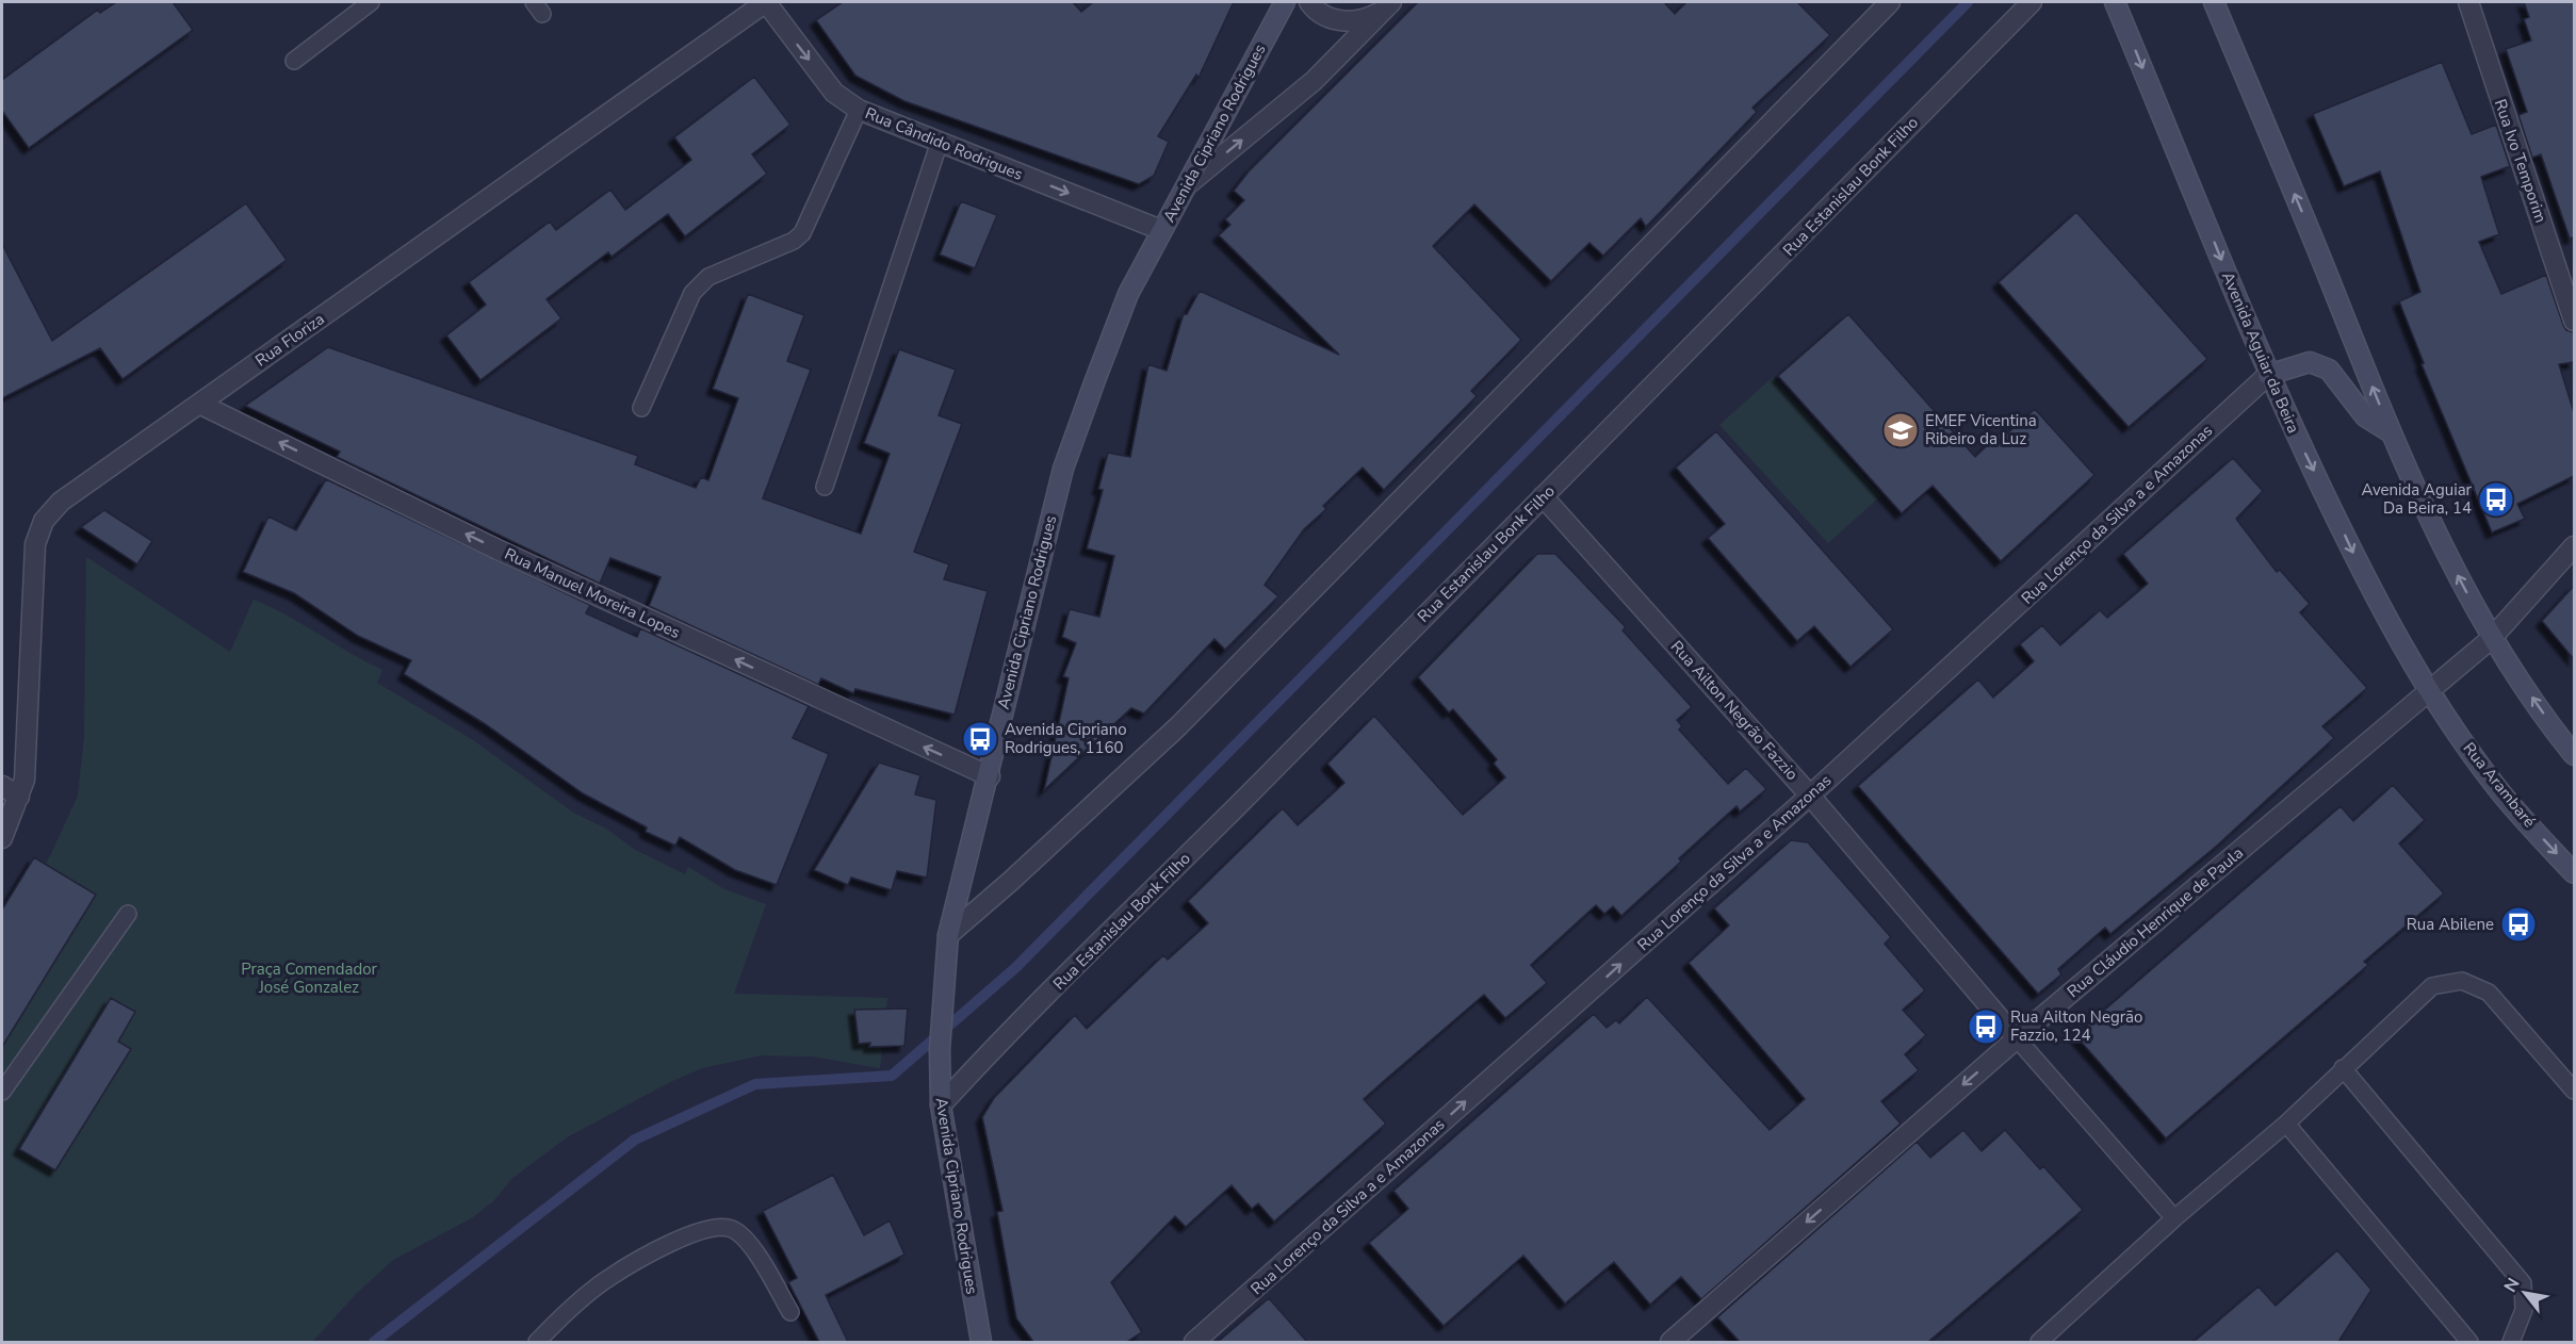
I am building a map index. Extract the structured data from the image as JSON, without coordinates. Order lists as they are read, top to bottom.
{
  "streets": {
    "main road": ["Avenida Cipriano Rodrigues", "Avenida Aguiar da Beira", "Rua Arambaré"],
    "street": [
      "Rua Cândido Rodrigues",
      "Rua Ivo Temporim",
      "Rua Estanislau Bonk Filho",
      "Rua Floriza",
      "Rua Lorenço da Silva a e Amazonas",
      "Rua Manuel Moreira Lopes",
      "Rua Ailton Negrão Fazzio",
      "Rua Cláudio Henrique de Paula"
    ]
  },
  "crossings": [
    ["Avenida Cipriano Rodrigues", "Rua Cândido Rodrigues"],
    ["Avenida Cipriano Rodrigues", "Rua Estanislau Bonk Filho"],
    ["Avenida Cipriano Rodrigues", "Rua Manuel Moreira Lopes"],
    ["Rua Cândido Rodrigues", "Rua Floriza"],
    ["Rua Estanislau Bonk Filho", "Rua Ailton Negrão Fazzio"],
    ["Rua Floriza", "Rua Manuel Moreira Lopes"],
    ["Avenida Aguiar da Beira", "Rua Lorenço da Silva a e Amazonas"],
    ["Avenida Aguiar da Beira", "Rua Arambaré"],
    ["Avenida Aguiar da Beira", "Rua Cláudio Henrique de Paula"],
    ["Rua Lorenço da Silva a e Amazonas", "Rua Ailton Negrão Fazzio"],
    ["Rua Ailton Negrão Fazzio", "Rua Cláudio Henrique de Paula"],
    ["Rua Arambaré", "Rua Cláudio Henrique de Paula"]
  ],
  "one_way": [
    "Rua Cândido Rodrigues",
    "Rua Lorenço da Silva a e Amazonas",
    "Rua Manuel Moreira Lopes",
    "Rua Cláudio Henrique de Paula"
  ],
  "parks": ["Praça Comendador José Gonzalez"],
  "places": {
    "school or university": ["EMEF Vicentina Ribeiro da Luz"],
    "bus stop": [
      "Avenida Aguiar Da Beira, 14",
      "Avenida Cipriano Rodrigues, 1160",
      "Rua Abilene",
      "Rua Ailton Negrão Fazzio, 124"
    ]
  },
  "north": "top left"
}
